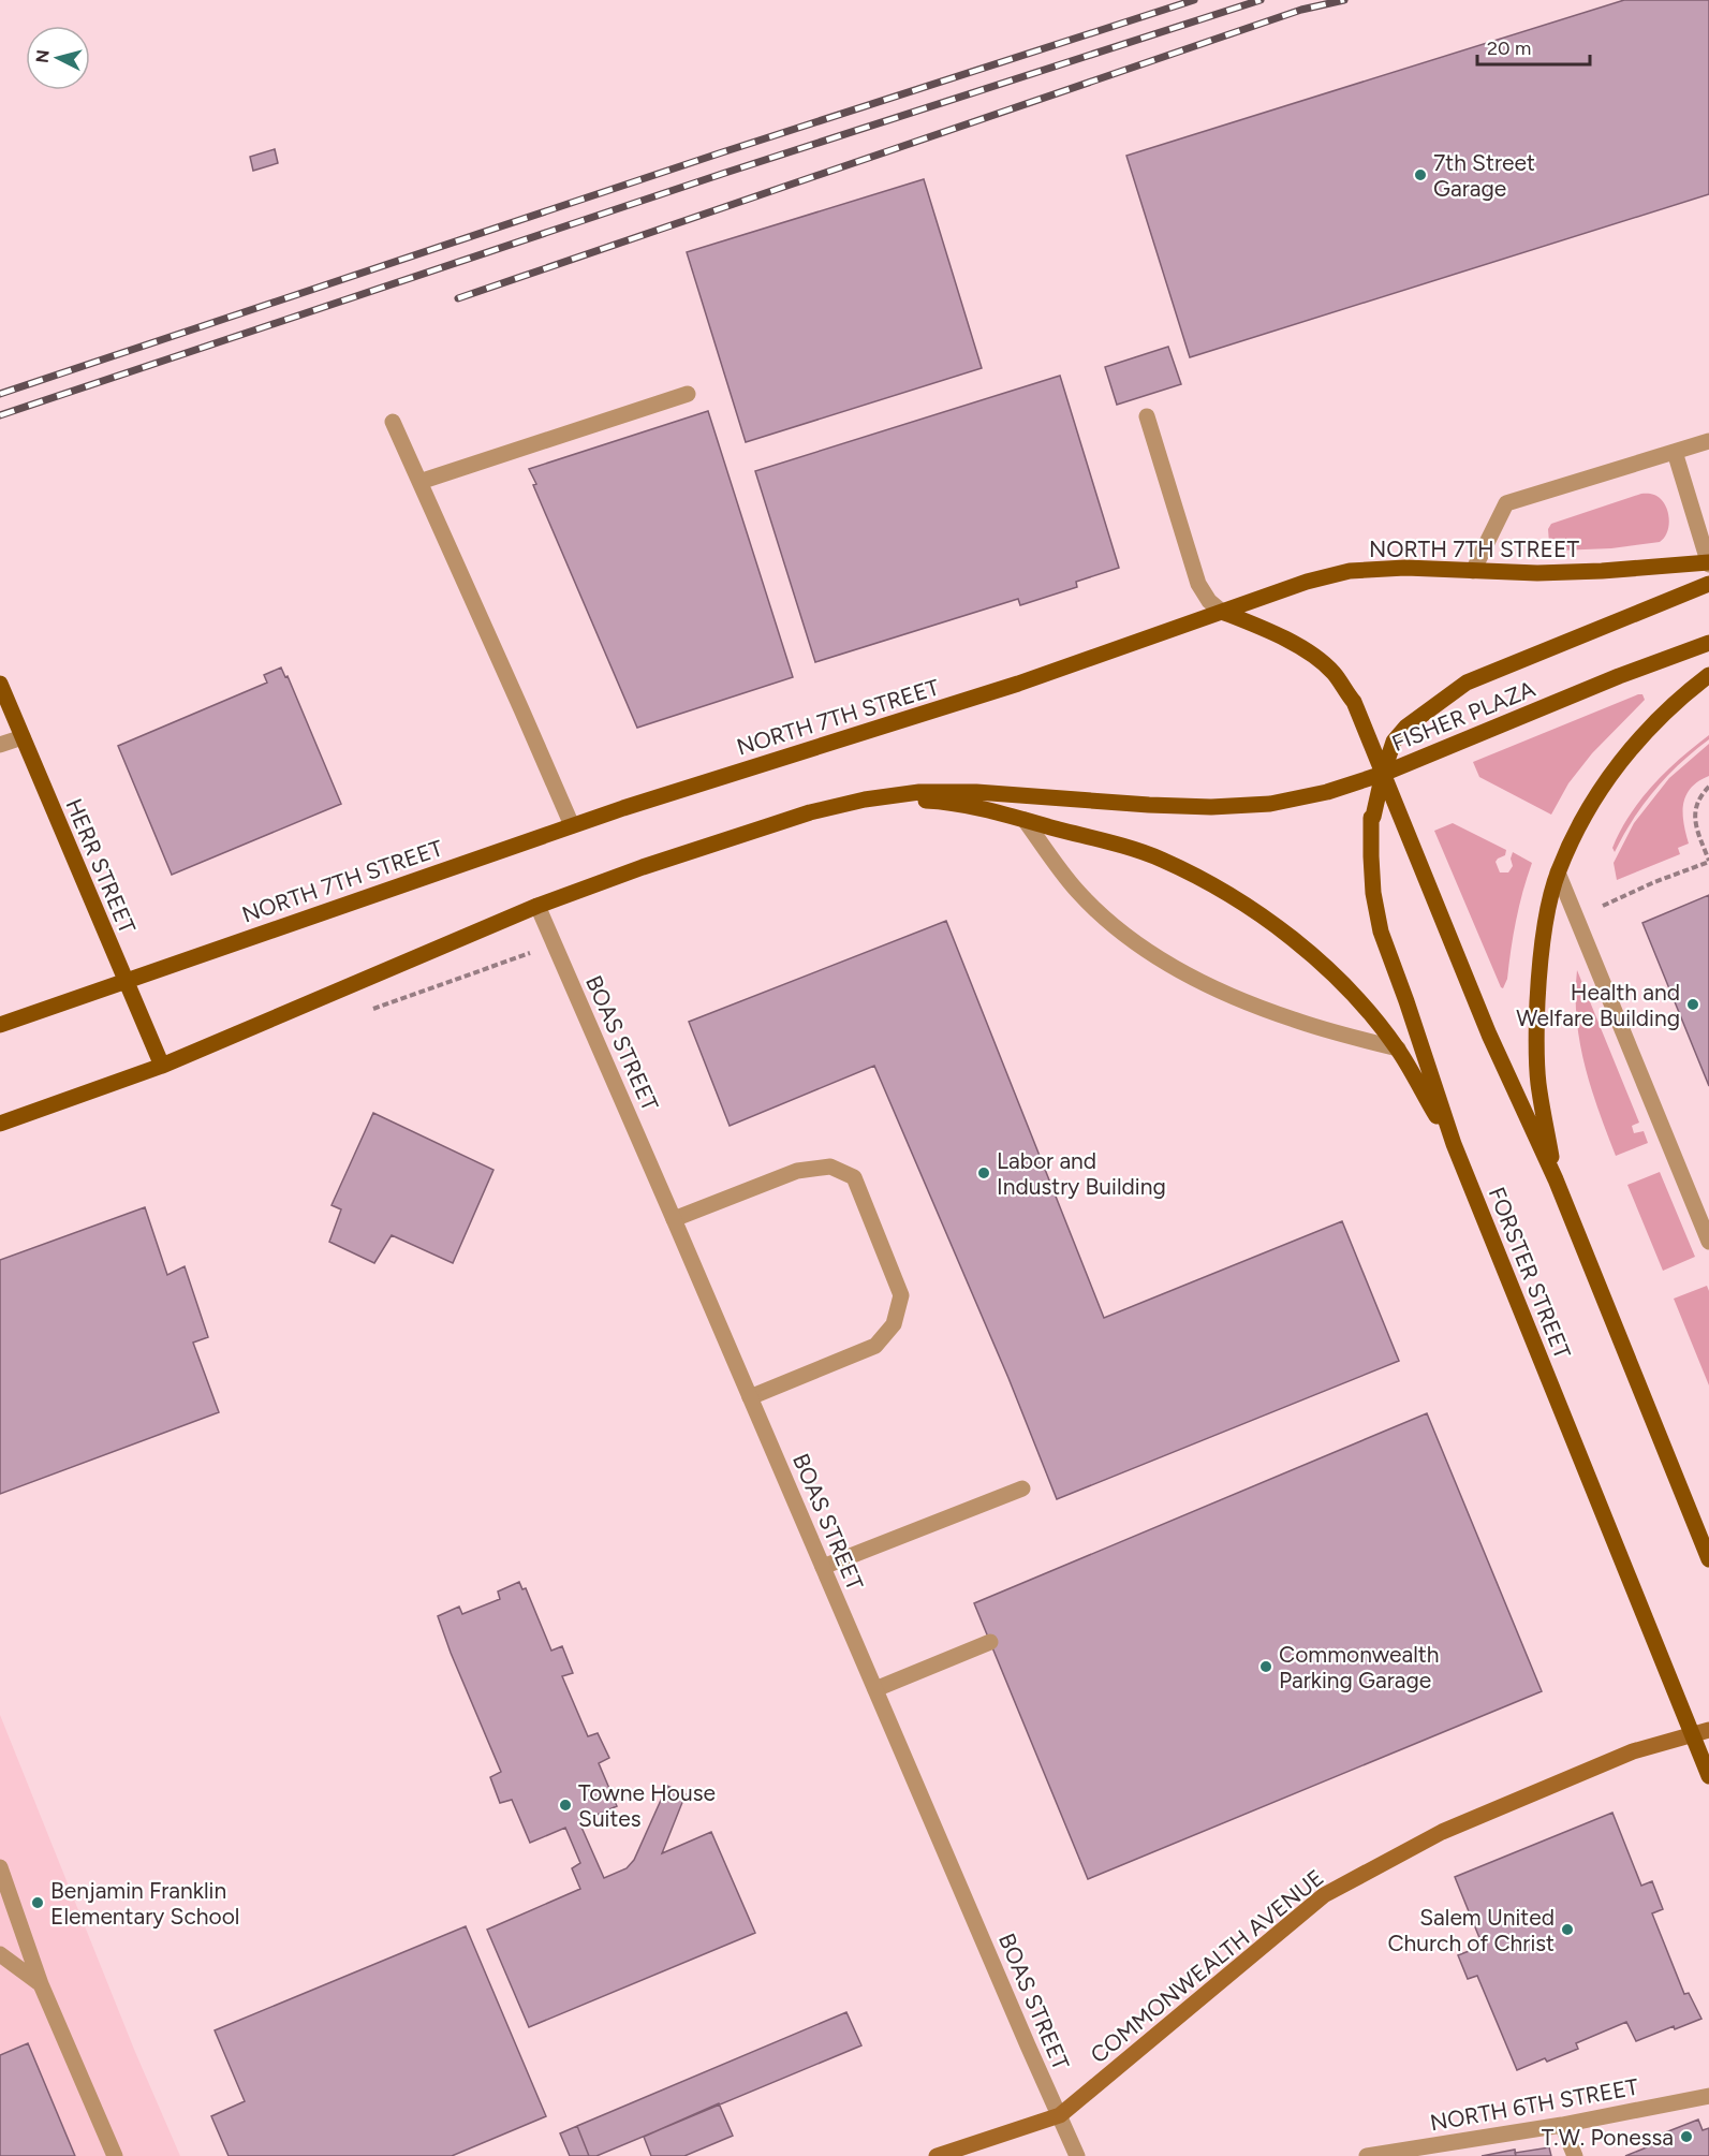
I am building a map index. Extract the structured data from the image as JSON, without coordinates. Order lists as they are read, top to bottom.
{
  "streets": {
    "main road": [
      "NORTH 7TH STREET",
      "FISHER PLAZA",
      "HERR STREET",
      "FORSTER STREET",
      "COMMONWEALTH AVENUE"
    ],
    "street": ["BOAS STREET", "NORTH 6TH STREET"]
  },
  "crossings": [
    ["NORTH 7TH STREET", "HERR STREET"],
    ["FISHER PLAZA", "FORSTER STREET"],
    ["BOAS STREET", "COMMONWEALTH AVENUE"],
    ["FORSTER STREET", "COMMONWEALTH AVENUE"]
  ],
  "places": [
    "7th Street Garage",
    "Health and Welfare Building",
    "Labor and Industry Building",
    "Commonwealth Parking Garage",
    "Towne House Suites",
    "Benjamin Franklin Elementary School",
    "Salem United Church of Christ",
    "T.W. Ponessa"
  ],
  "scale_bar": "20 m",
  "north": "left"
}
